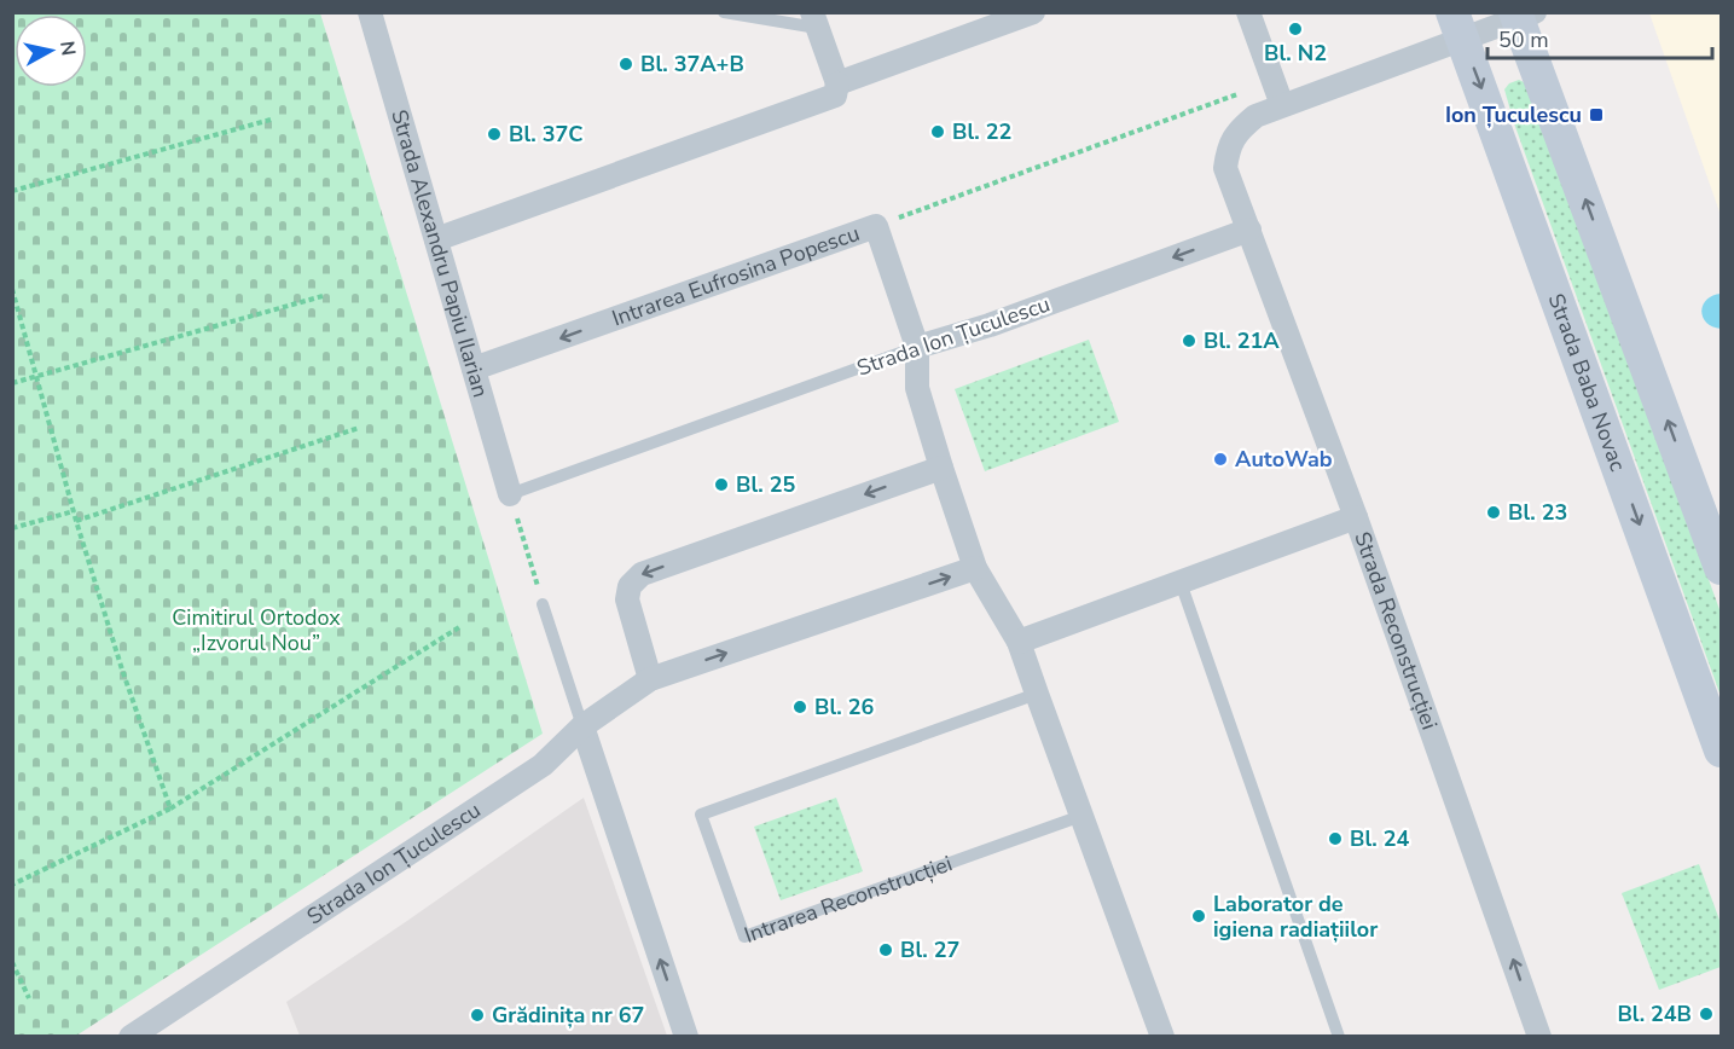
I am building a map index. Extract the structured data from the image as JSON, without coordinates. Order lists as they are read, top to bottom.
{
  "streets": {
    "main road": ["Strada Baba Novac"],
    "street": [
      "Strada Alexandru Papiu Ilarian",
      "Intrarea Eufrosina Popescu",
      "Strada Ion Țuculescu",
      "Strada Reconstrucției"
    ],
    "lane": ["Intrarea Reconstrucției"]
  },
  "crossings": [
    ["Strada Alexandru Papiu Ilarian", "Intrarea Eufrosina Popescu"],
    ["Strada Alexandru Papiu Ilarian", "Strada Ion Țuculescu"],
    ["Intrarea Eufrosina Popescu", "Strada Ion Țuculescu"],
    ["Strada Ion Țuculescu", "Strada Reconstrucției"]
  ],
  "one_way": ["Strada Reconstrucției"],
  "parks": ["Cimitirul Ortodox „Izvorul Nou”"],
  "places": {
    "other": [
      "Bl. N2",
      "Bl. 37A+B",
      "Bl. 22",
      "Bl. 37C",
      "Bl. 21A",
      "AutoWab",
      "Bl. 25",
      "Bl. 23",
      "Bl. 26",
      "Bl. 24",
      "Laborator de igiena radiațiilor",
      "Bl. 27",
      "Bl. 24B",
      "Grădinița nr 67"
    ],
    "transit": ["Ion Țuculescu"]
  },
  "scale_bar": "50 m",
  "north": "right"
}
